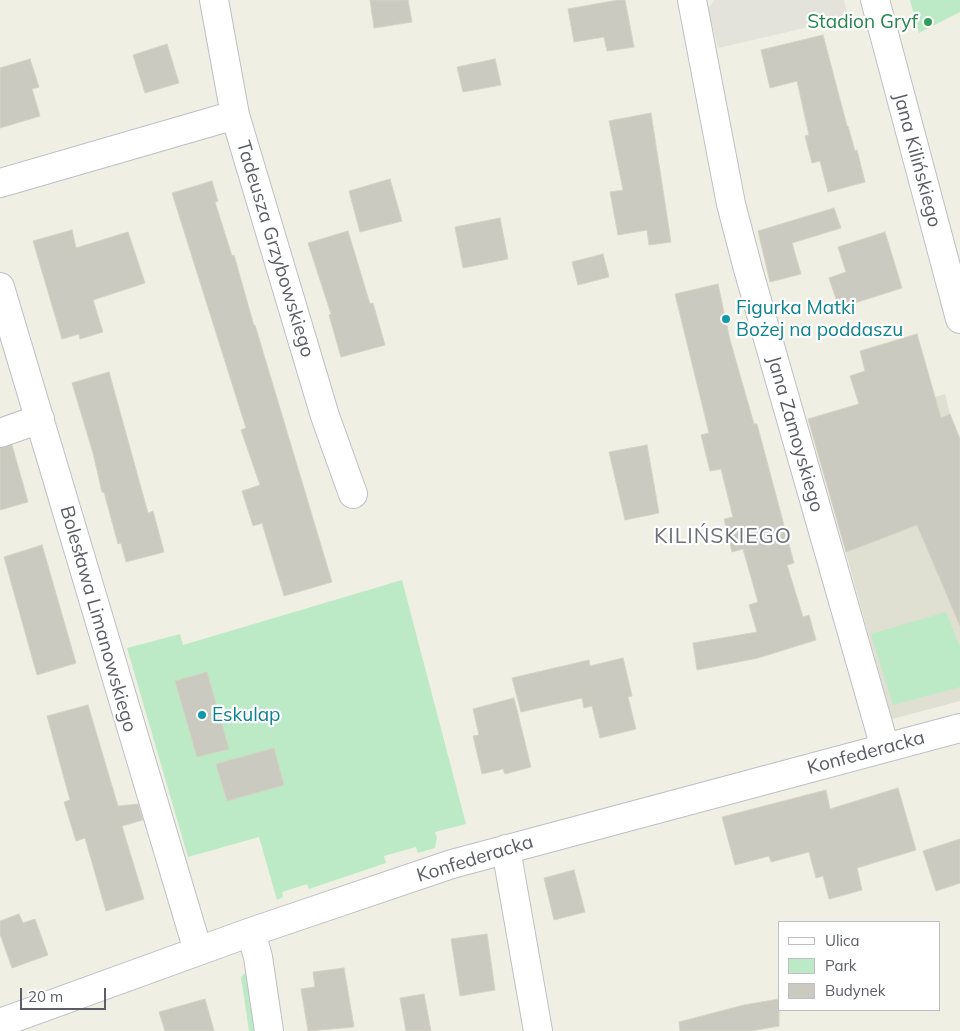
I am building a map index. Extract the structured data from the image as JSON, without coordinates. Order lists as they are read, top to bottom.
{
  "streets": {
    "street": [
      "Jana Kilińskiego",
      "Tadeusza Grzybowskiego",
      "Jana Zamoyskiego",
      "Bolesława Limanowskiego",
      "Konfederacka"
    ]
  },
  "crossings": [
    ["Jana Zamoyskiego", "Konfederacka"],
    ["Bolesława Limanowskiego", "Konfederacka"]
  ],
  "districts": ["KILIŃSKIEGO"],
  "places": ["Stadion Gryf", "Figurka Matki Bożej na poddaszu", "Eskulap"],
  "legend": ["Ulica", "Park", "Budynek"],
  "scale_bar": "20 m"
}
